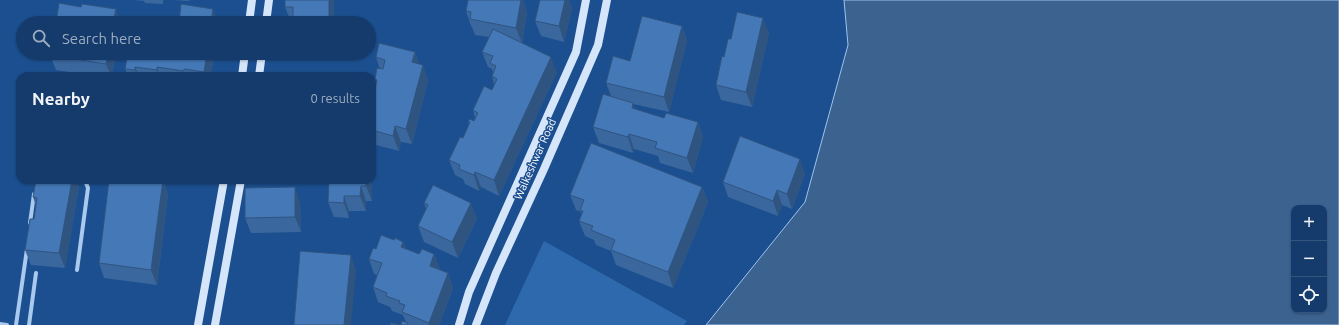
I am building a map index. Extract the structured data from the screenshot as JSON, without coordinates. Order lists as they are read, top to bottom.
{
  "streets": {
    "main road": ["Walkeshwar Road"]
  },
  "page": {
    "search": "Search here",
    "heading": ["Nearby", "0 results"],
    "map_buttons": ["+", "−"]
  }
}
